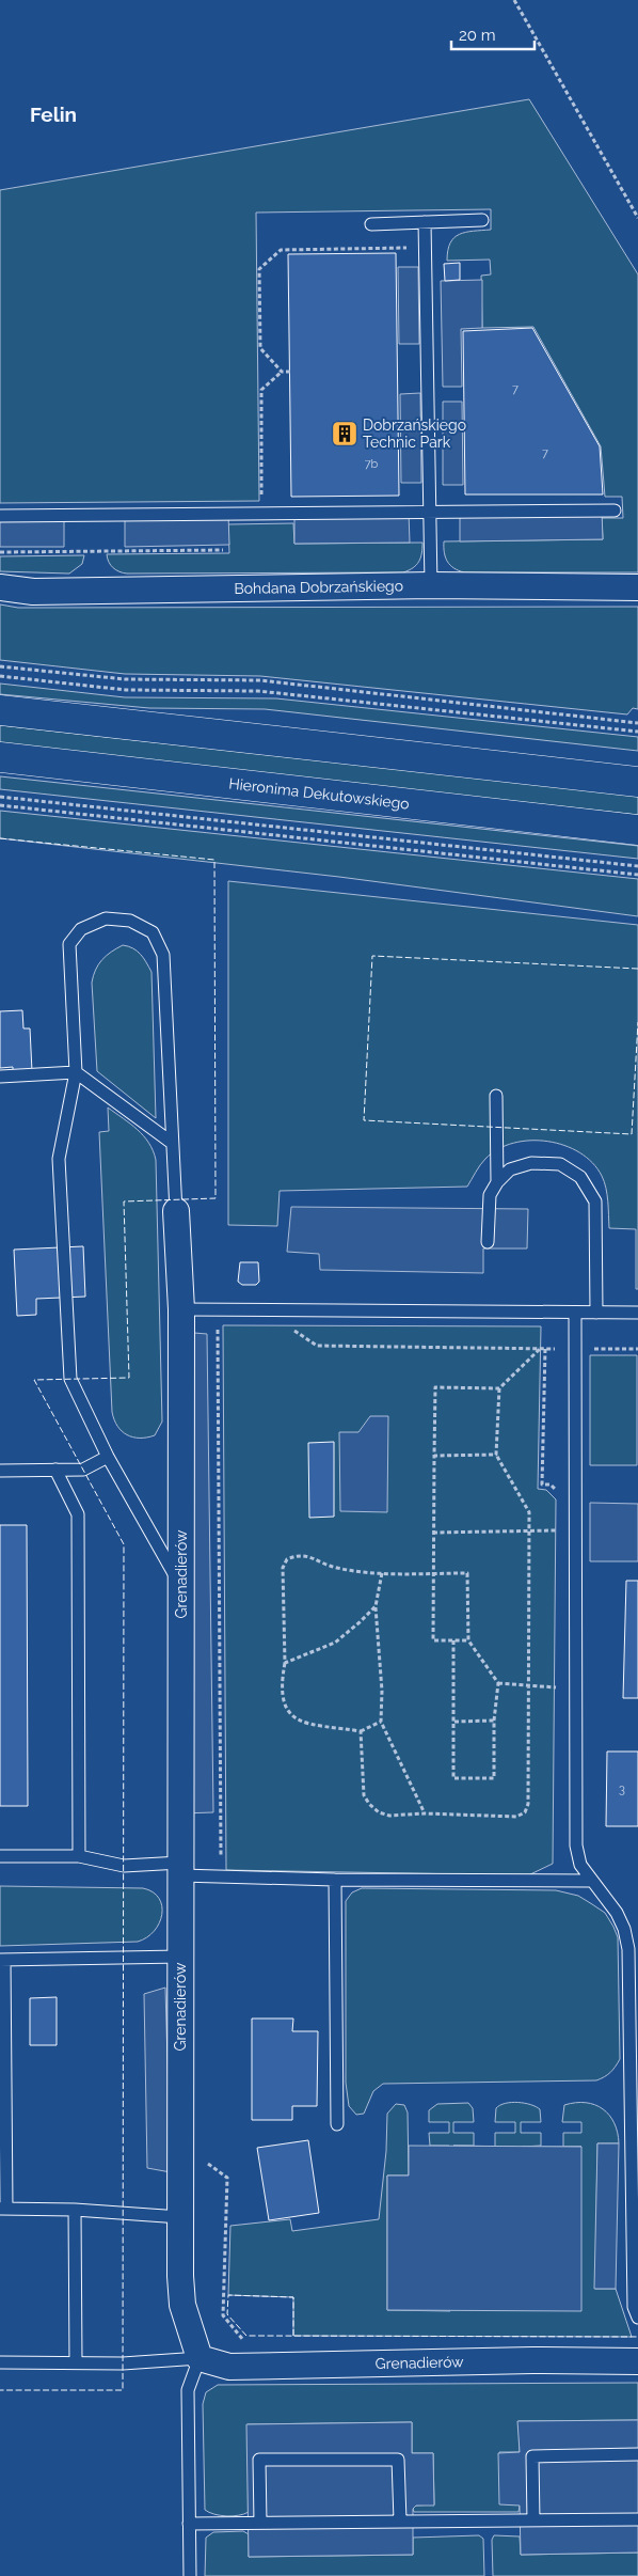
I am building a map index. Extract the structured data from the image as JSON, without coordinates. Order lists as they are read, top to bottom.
{
  "streets": {
    "street": ["Bohdana Dobrzańskiego", "Hieronima Dekutowskiego", "Grenadierów"]
  },
  "districts": ["Felin"],
  "places": {
    "building": ["Dobrzańskiego Technic Park"]
  },
  "house_numbers": [
    "7",
    "7",
    "7b",
    "3"
  ],
  "scale_bar": "20 m"
}
